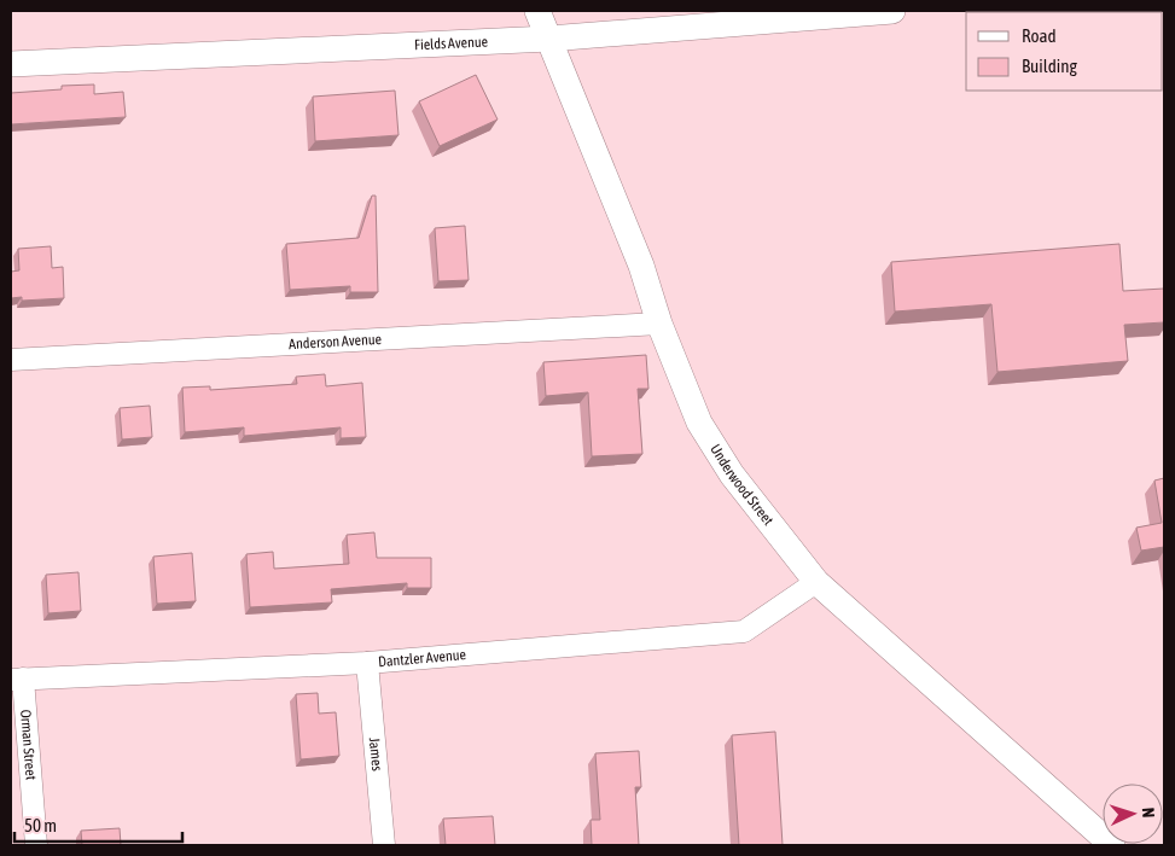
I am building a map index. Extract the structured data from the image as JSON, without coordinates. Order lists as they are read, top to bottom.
{
  "streets": {
    "street": [
      "Fields Avenue",
      "Anderson Avenue",
      "Underwood Street",
      "Dantzler Avenue",
      "Orman Street",
      "James"
    ]
  },
  "crossings": [
    ["Fields Avenue", "Underwood Street"],
    ["Anderson Avenue", "Underwood Street"],
    ["Underwood Street", "Dantzler Avenue"],
    ["Dantzler Avenue", "Orman Street"],
    ["Dantzler Avenue", "James"]
  ],
  "legend": ["Road", "Building"],
  "scale_bar": "50 m",
  "north": "right"
}
